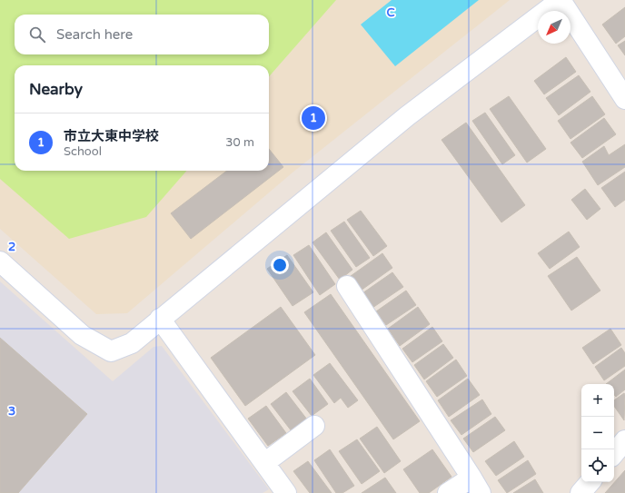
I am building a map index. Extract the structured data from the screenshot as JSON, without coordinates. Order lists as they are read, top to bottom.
{
  "north": "bottom left",
  "page": {
    "search": "Search here",
    "heading": "Nearby",
    "pins": "1",
    "list": [
      {
        "mark": "1",
        "name": "市立大東中学校",
        "note": "School",
        "value": "30 m"
      }
    ],
    "map_buttons": ["+", "−"]
  },
  "grid": {
    "columns": ["C"],
    "rows": ["2", "3"]
  }
}
